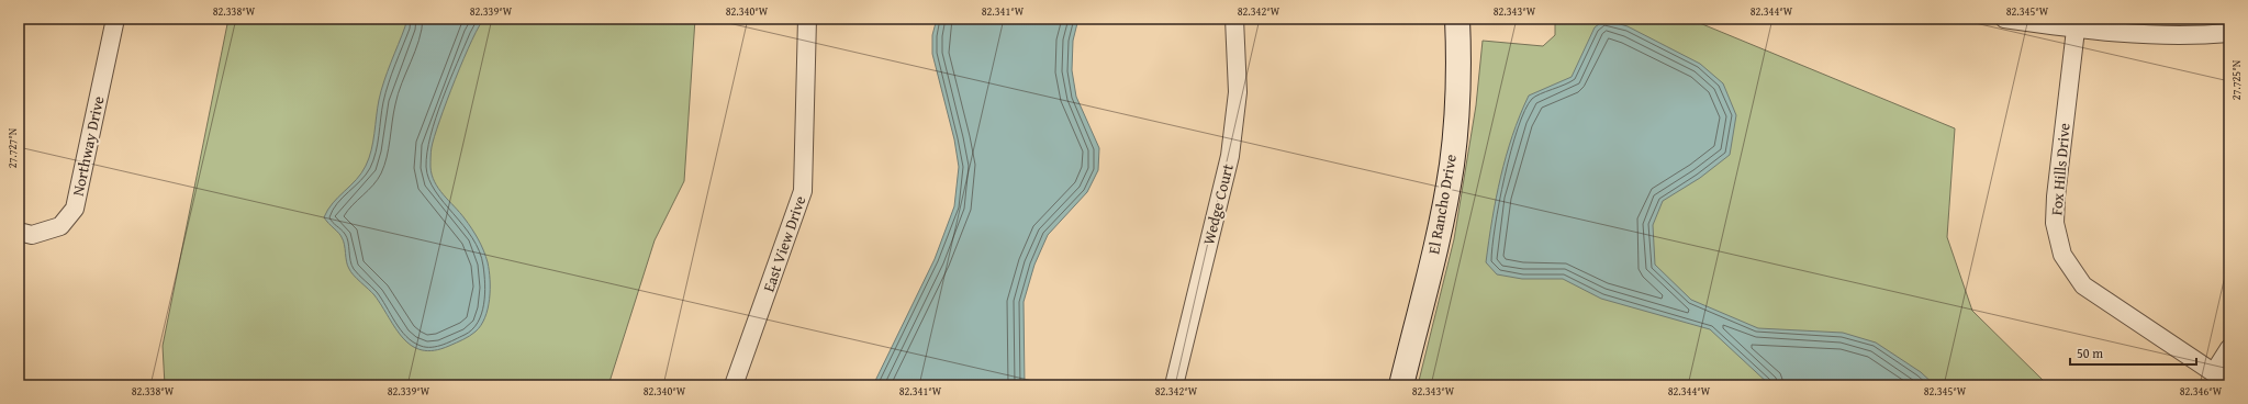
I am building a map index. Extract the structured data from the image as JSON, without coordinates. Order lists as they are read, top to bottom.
{
  "streets": {
    "street": [
      "Northway Drive",
      "Fox Hills Drive",
      "Wedge Court",
      "El Rancho Drive",
      "East View Drive"
    ]
  },
  "scale_bar": "50 m",
  "coordinates": [
    "82.338°W",
    "82.339°W",
    "82.340°W",
    "82.341°W",
    "82.342°W",
    "82.343°W",
    "82.344°W",
    "82.345°W",
    "27.725°N",
    "27.727°N",
    "82.346°W"
  ]
}
